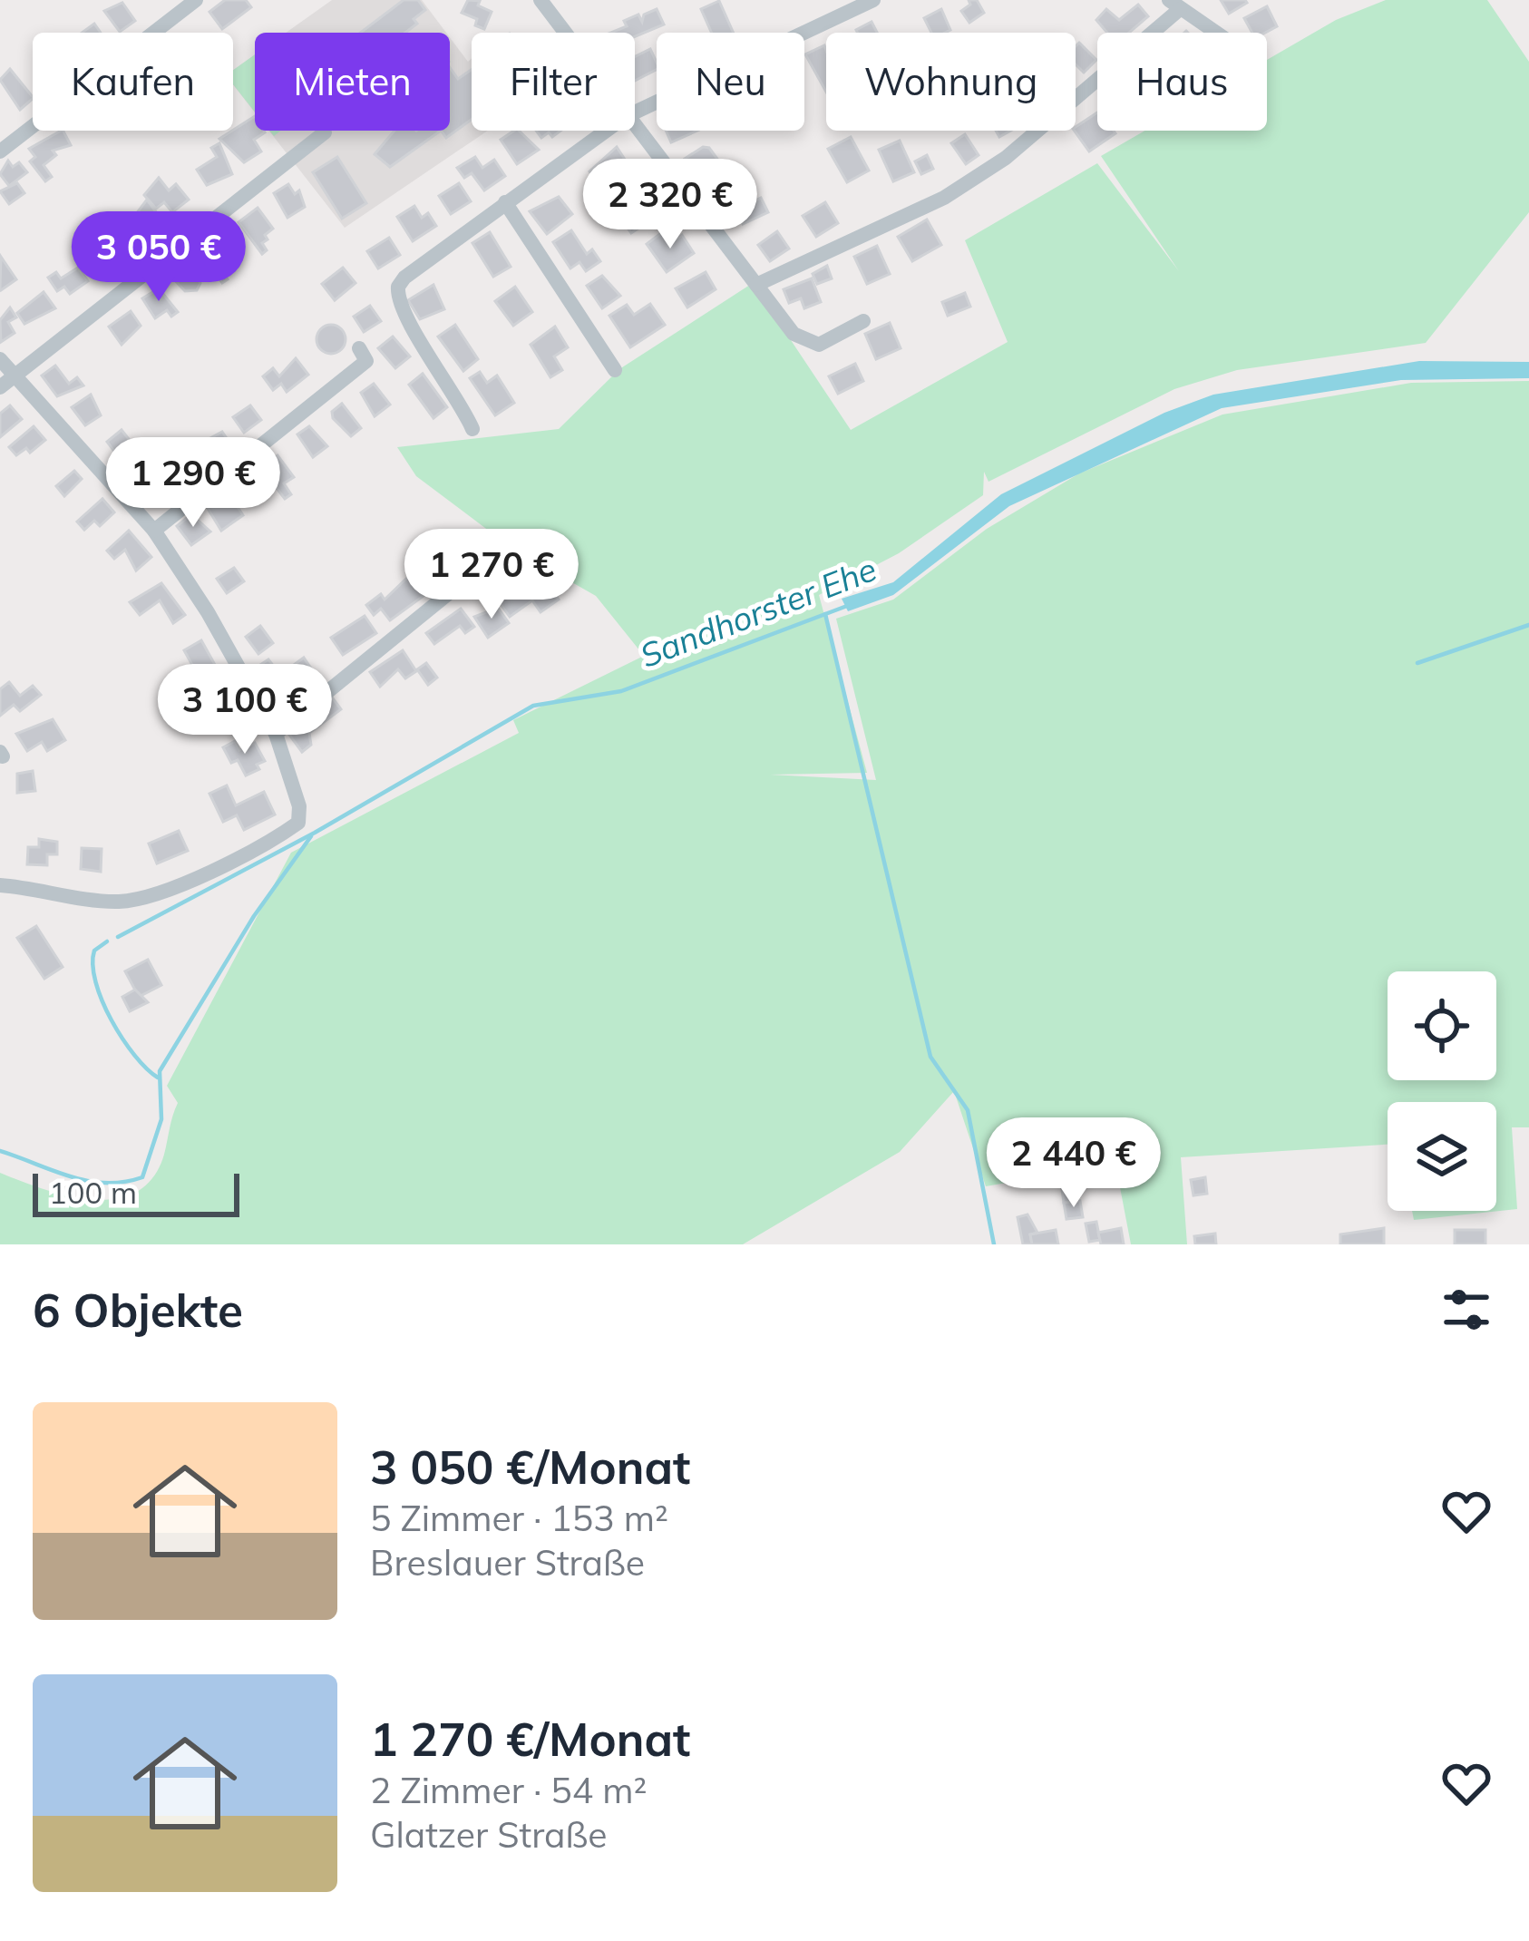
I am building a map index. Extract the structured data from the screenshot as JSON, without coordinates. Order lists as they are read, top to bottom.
{
  "water": ["Sandhorster Ehe"],
  "scale_bar": "100 m",
  "page": {
    "chip": [
      "Kaufen",
      "Mieten",
      "Filter",
      "Neu",
      "Wohnung",
      "Haus"
    ],
    "price": [
      "2 320 €",
      "3 050 €",
      "1 290 €",
      "1 270 €",
      "3 100 €",
      "2 440 €"
    ],
    "scale": "100 m",
    "heading": "6 Objekte",
    "list": [
      {
        "name": "3 050 €/Monat",
        "note": "5 Zimmer · 153 m² · Breslauer Straße"
      },
      {
        "name": "1 270 €/Monat",
        "note": "2 Zimmer · 54 m² · Glatzer Straße"
      }
    ]
  }
}
